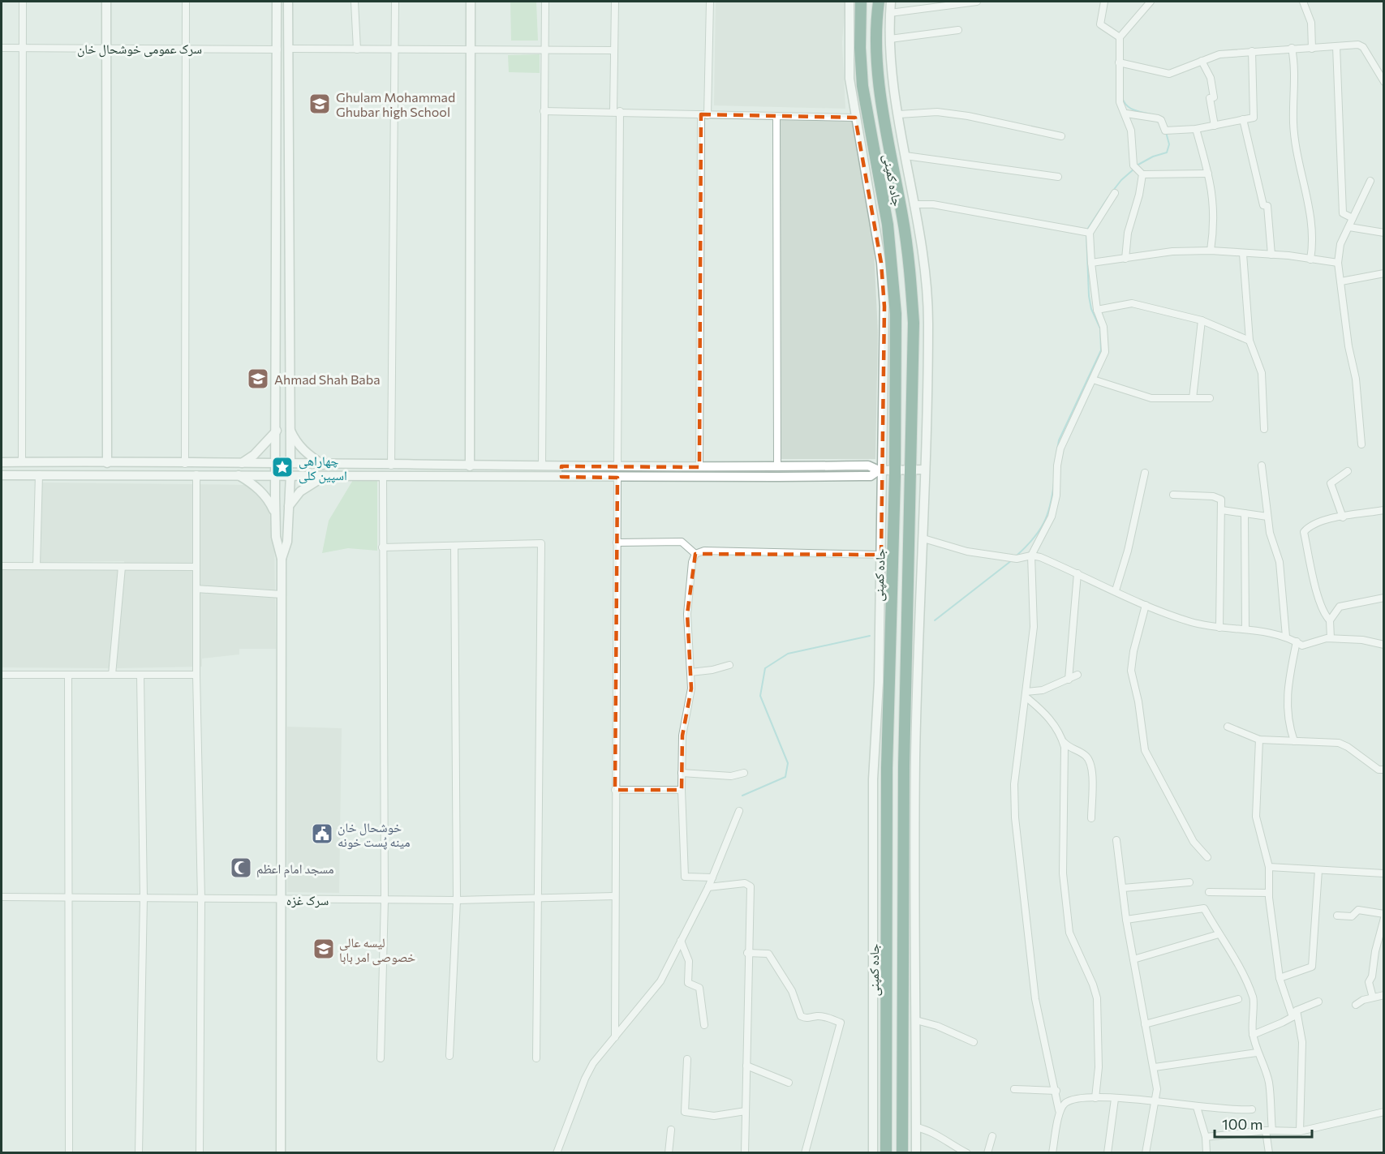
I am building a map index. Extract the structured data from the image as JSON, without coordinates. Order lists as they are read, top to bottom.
{
  "streets": {
    "highway": ["جاده کمپنی"],
    "street": ["سرک عمومی خوشحال خان", "سرک غزه"]
  },
  "places": {
    "school or university": ["Ghulam Mohammad Ghubar high School", "Ahmad Shah Baba", "لیسه عالی خصوصی امر بابا"],
    "place": ["چهاراهی اسپین کلی"],
    "public building": ["خوشحال خان مینه پُست خونه"],
    "mosque": ["مسجد امام اعظم"]
  },
  "scale_bar": "100 m"
}
